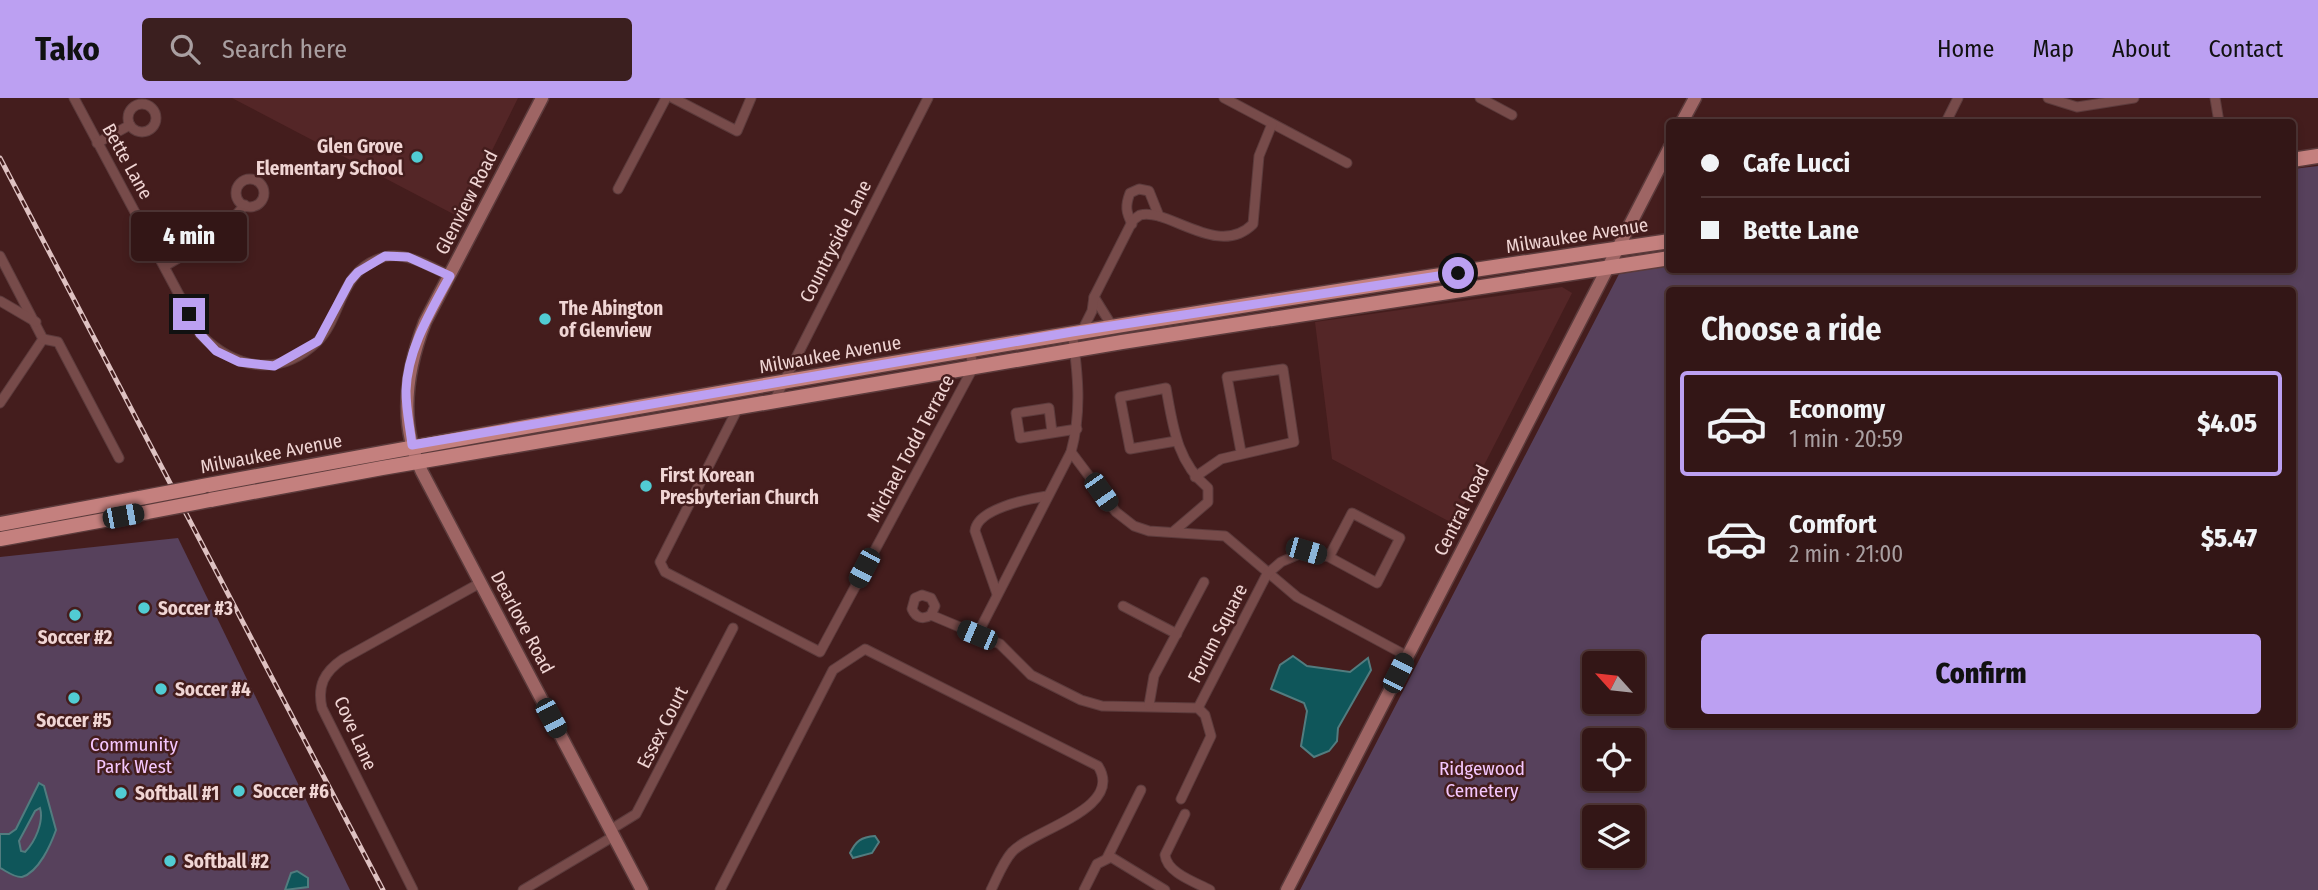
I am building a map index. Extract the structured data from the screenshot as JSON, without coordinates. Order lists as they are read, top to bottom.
{
  "streets": {
    "main road": [
      "Glenview Road",
      "Milwaukee Avenue",
      "Central Road",
      "Dearlove Road"
    ],
    "street": [
      "Bette Lane",
      "Countryside Lane",
      "Michael Todd Terrace",
      "Forum Square",
      "Essex Court",
      "Cove Lane"
    ]
  },
  "crossings": [
    ["Bette Lane", "Glenview Road"],
    ["Glenview Road", "Milwaukee Avenue"],
    ["Glenview Road", "Dearlove Road"],
    ["Milwaukee Avenue", "Countryside Lane"],
    ["Milwaukee Avenue", "Michael Todd Terrace"],
    ["Milwaukee Avenue", "Central Road"],
    ["Milwaukee Avenue", "Dearlove Road"],
    ["Dearlove Road", "Essex Court"],
    ["Dearlove Road", "Cove Lane"]
  ],
  "parks": ["Community Park West", "Ridgewood Cemetery"],
  "places": [
    "Glen Grove Elementary School",
    "The Abington of Glenview",
    "First Korean Presbyterian Church",
    "Soccer #3",
    "Soccer #2",
    "Soccer #4",
    "Soccer #5",
    "Soccer #6",
    "Softball #1",
    "Softball #2"
  ],
  "north": "top left",
  "page": {
    "header": "Tako",
    "search": "Search here",
    "nav": [
      "Home",
      "Map",
      "About",
      "Contact"
    ],
    "banner": ["Cafe Lucci", "Bette Lane"],
    "bubble": "4 min",
    "heading": "Choose a ride",
    "list": [
      {
        "name": "Economy",
        "note": "1 min · 20:59",
        "value": "$4.05"
      },
      {
        "name": "Comfort",
        "note": "2 min · 21:00",
        "value": "$5.47"
      }
    ],
    "buttons": "Confirm"
  }
}
